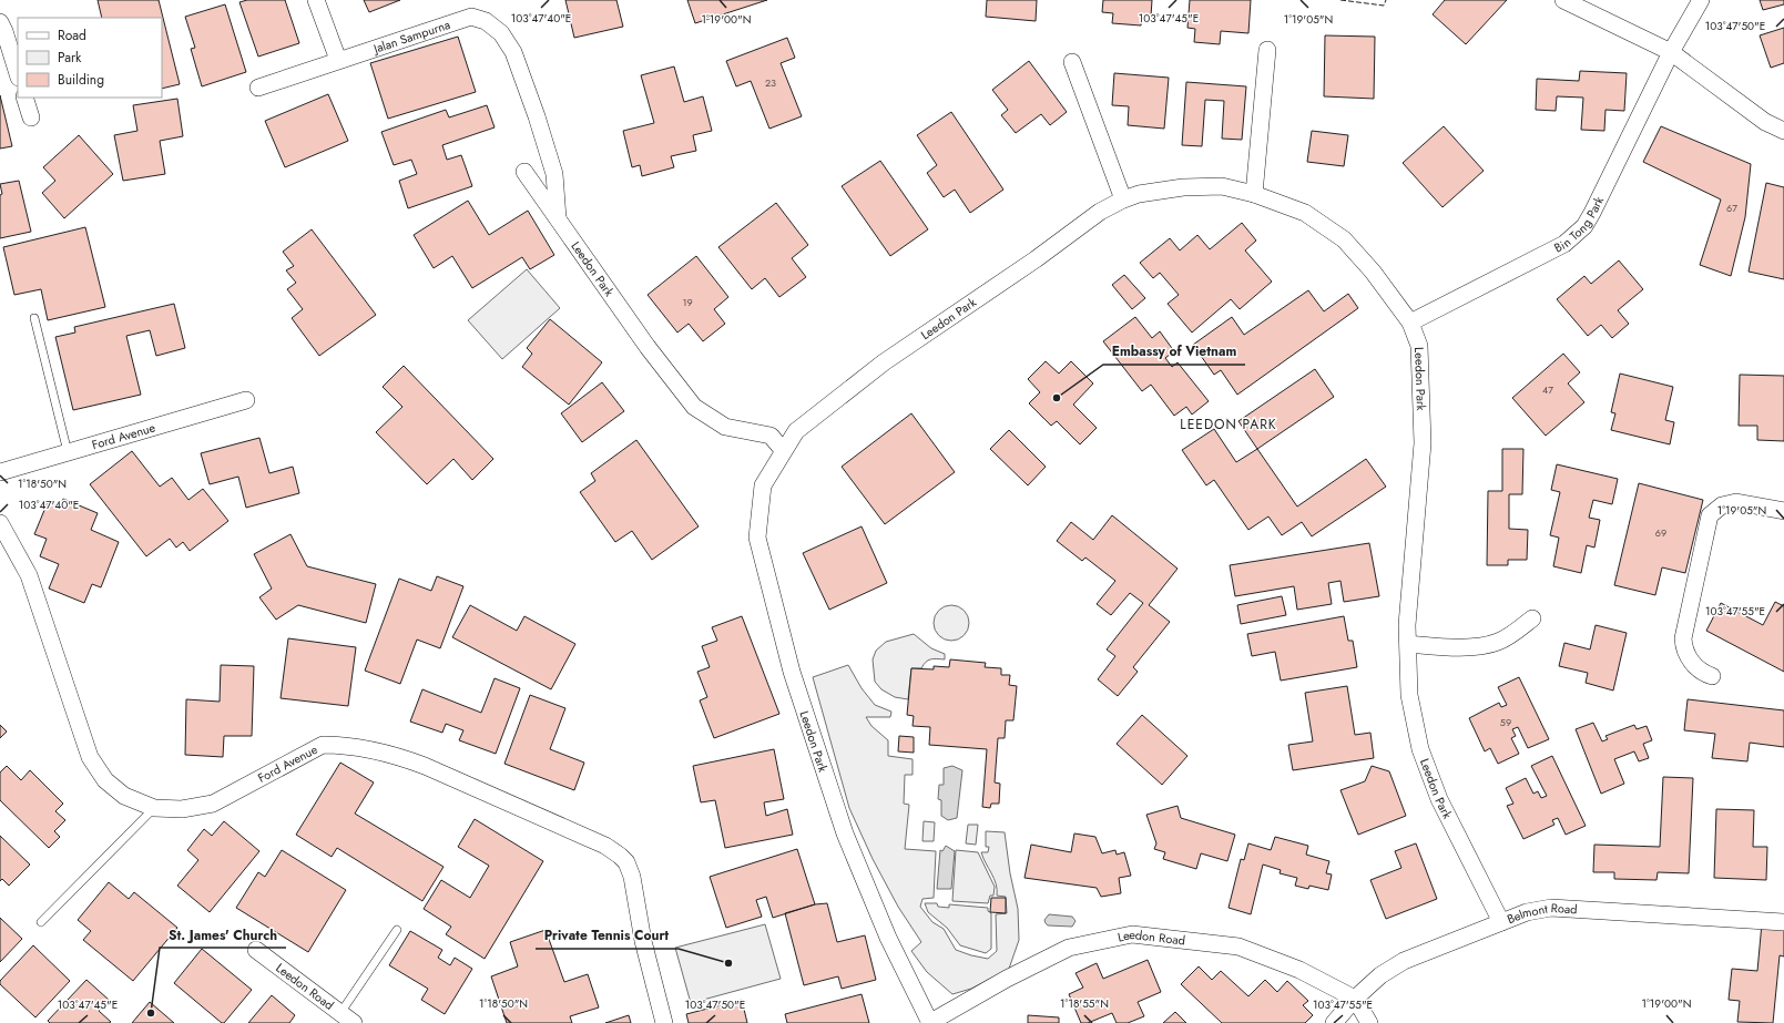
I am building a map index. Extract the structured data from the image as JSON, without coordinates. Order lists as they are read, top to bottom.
{
  "streets": {
    "street": [
      "Jalan Sampurna",
      "Bin Tong Park",
      "Leedon Park",
      "Ford Avenue",
      "Belmont Road",
      "Leedon Road"
    ]
  },
  "crossings": [
    ["Jalan Sampurna", "Leedon Park"],
    ["Bin Tong Park", "Leedon Park"],
    ["Leedon Park", "Belmont Road"],
    ["Leedon Park", "Leedon Road"],
    ["Belmont Road", "Leedon Road"]
  ],
  "districts": ["LEEDON PARK"],
  "places": ["Embassy of Vietnam", "Private Tennis Court", "St. James' Church"],
  "house_numbers": [
    "23",
    "67",
    "19",
    "47",
    "69",
    "59"
  ],
  "legend": ["Road", "Park", "Building"],
  "coordinates": [
    "103°47'40\"E",
    "103°47'45\"E",
    "1°19'00\"N",
    "1°19'05\"N",
    "103°47'50\"E",
    "1°18'50\"N",
    "103°47'55\"E",
    "1°18'55\"N"
  ]
}
